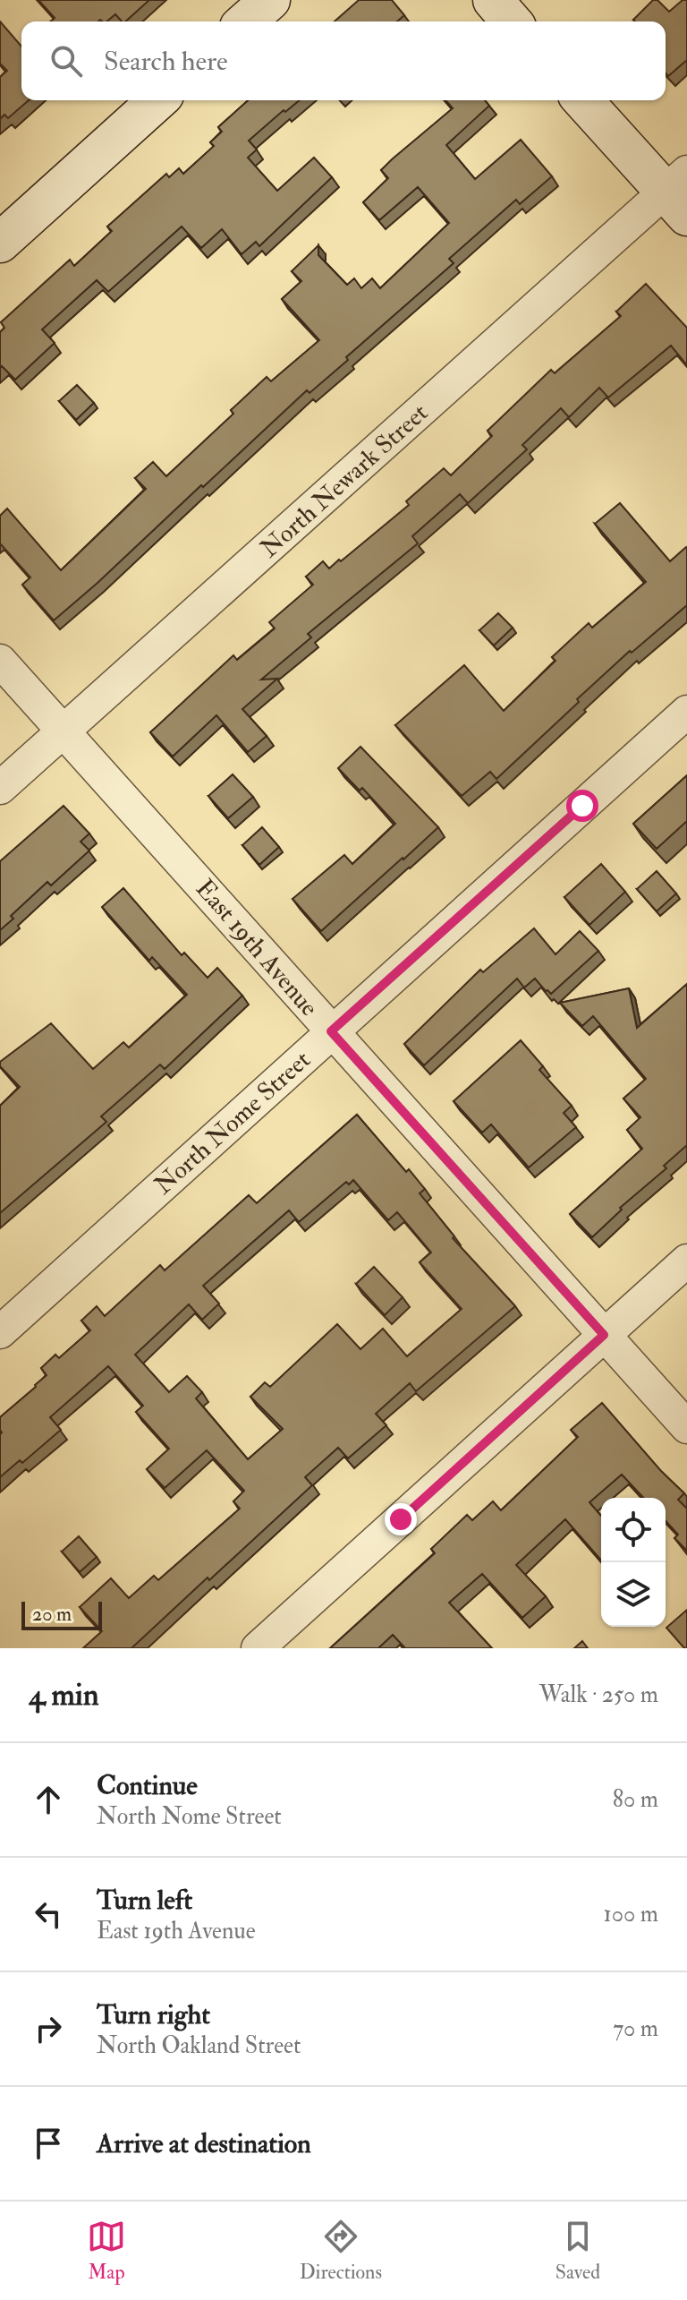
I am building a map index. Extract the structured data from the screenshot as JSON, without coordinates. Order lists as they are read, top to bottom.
{
  "streets": {
    "street": ["North Newark Street", "East 19th Avenue", "North Nome Street"]
  },
  "crossings": [
    ["North Newark Street", "East 19th Avenue"],
    ["East 19th Avenue", "North Nome Street"]
  ],
  "scale_bar": "20 m",
  "page": {
    "search": "Search here",
    "scale": "20 m",
    "heading": ["4 min", "Walk · 250 m"],
    "list": [
      ["Continue", "North Nome Street", "80 m"],
      ["Turn left", "East 19th Avenue", "100 m"],
      ["Turn right", "North Oakland Street", "70 m"],
      "Arrive at destination"
    ],
    "nav": ["Map", "Directions", "Saved"]
  }
}
